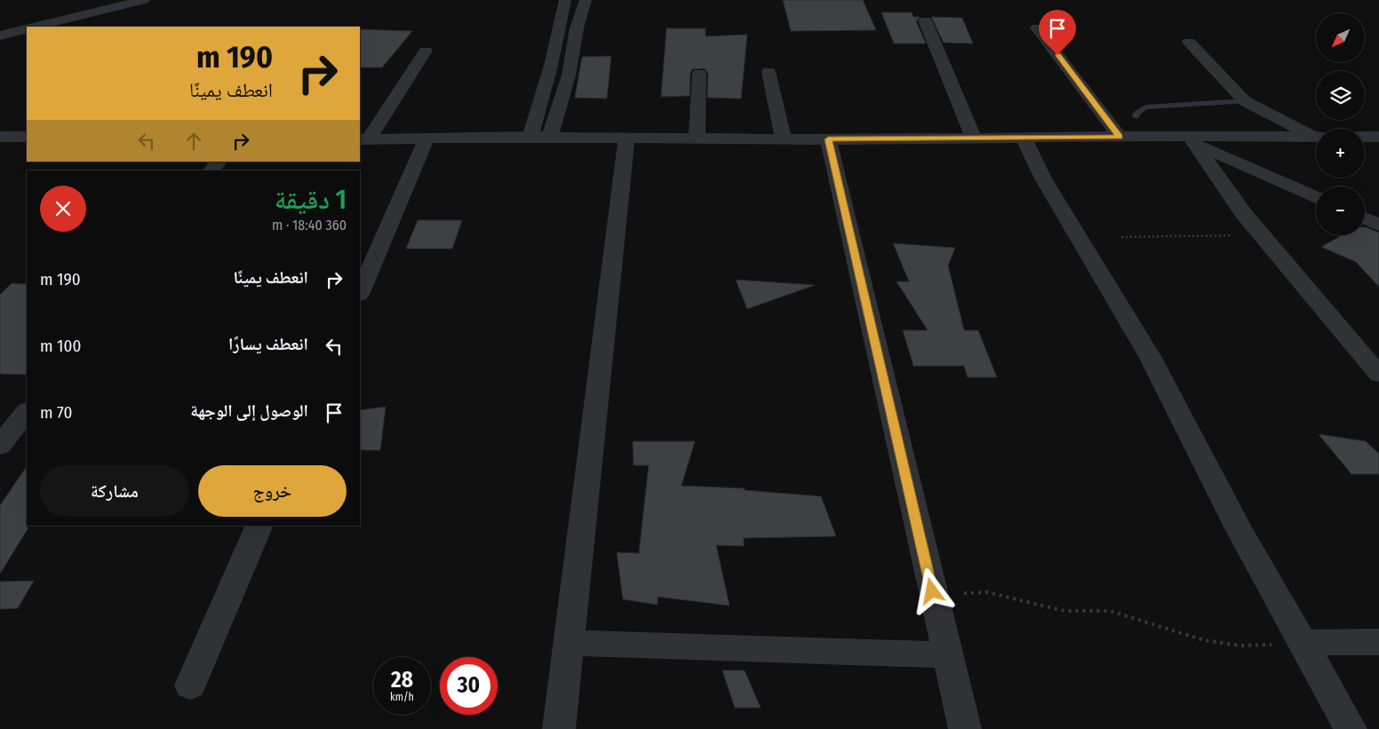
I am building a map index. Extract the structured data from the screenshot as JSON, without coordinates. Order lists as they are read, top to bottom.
{
  "north": "bottom left",
  "page": {
    "map_buttons": ["+", "−"],
    "turn": ["190 m", "انعطف يمينًا"],
    "heading": ["1 دقيقة", "360 m · 18:40"],
    "list": [
      {
        "name": "انعطف يمينًا",
        "value": "190 m"
      },
      {
        "name": "انعطف يسارًا",
        "value": "100 m"
      },
      {
        "name": "الوصول إلى الوجهة",
        "value": "70 m"
      }
    ],
    "buttons": ["خروج", "مشاركة"],
    "speed": "28 km/h",
    "limit": "30"
  }
}
